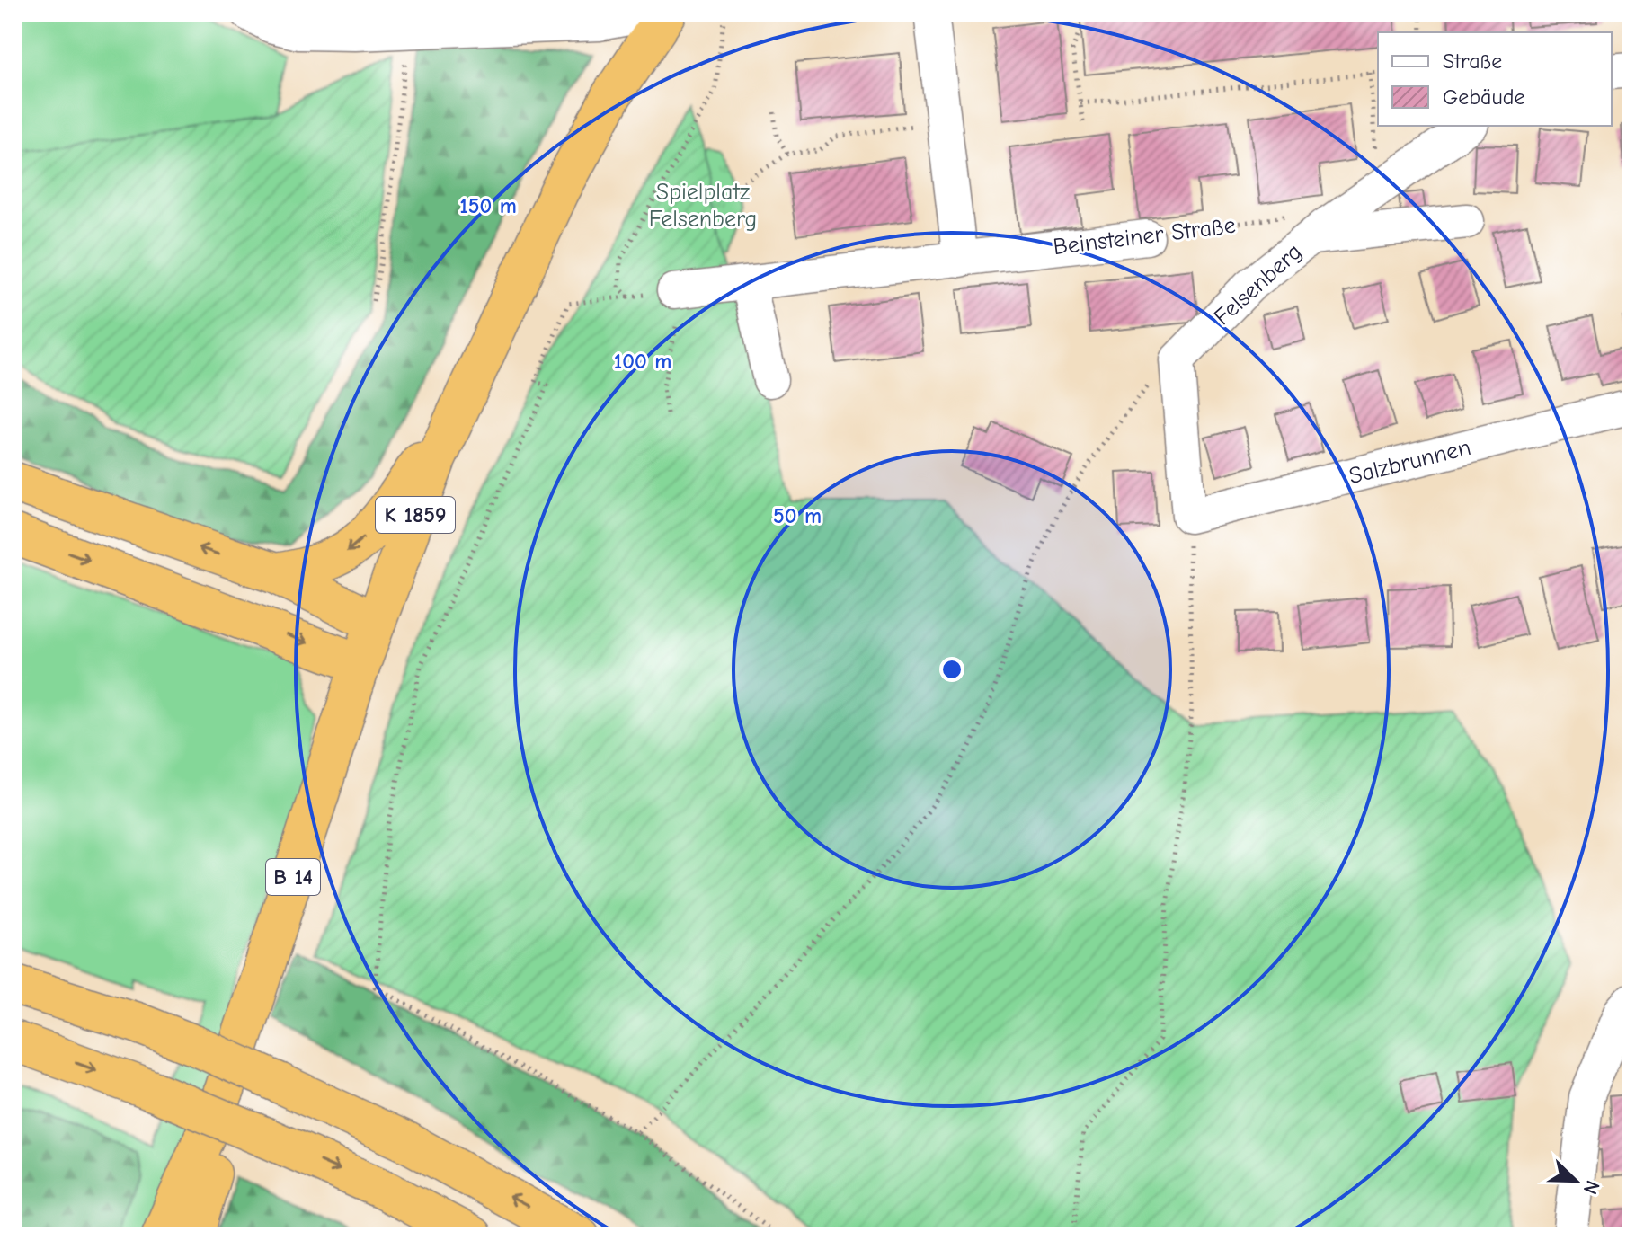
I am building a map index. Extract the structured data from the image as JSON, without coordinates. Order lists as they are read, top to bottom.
{
  "streets": {
    "highway": ["K 1859", "B 14"],
    "street": ["Beinsteiner Straße", "Felsenberg", "Salzbrunnen"]
  },
  "crossings": [
    ["Beinsteiner Straße", "Felsenberg"],
    ["K 1859", "B 14"]
  ],
  "parks": ["Spielplatz Felsenberg"],
  "legend": ["Straße", "Gebäude"],
  "north": "bottom right",
  "rings": ["150 m", "100 m", "50 m"]
}
